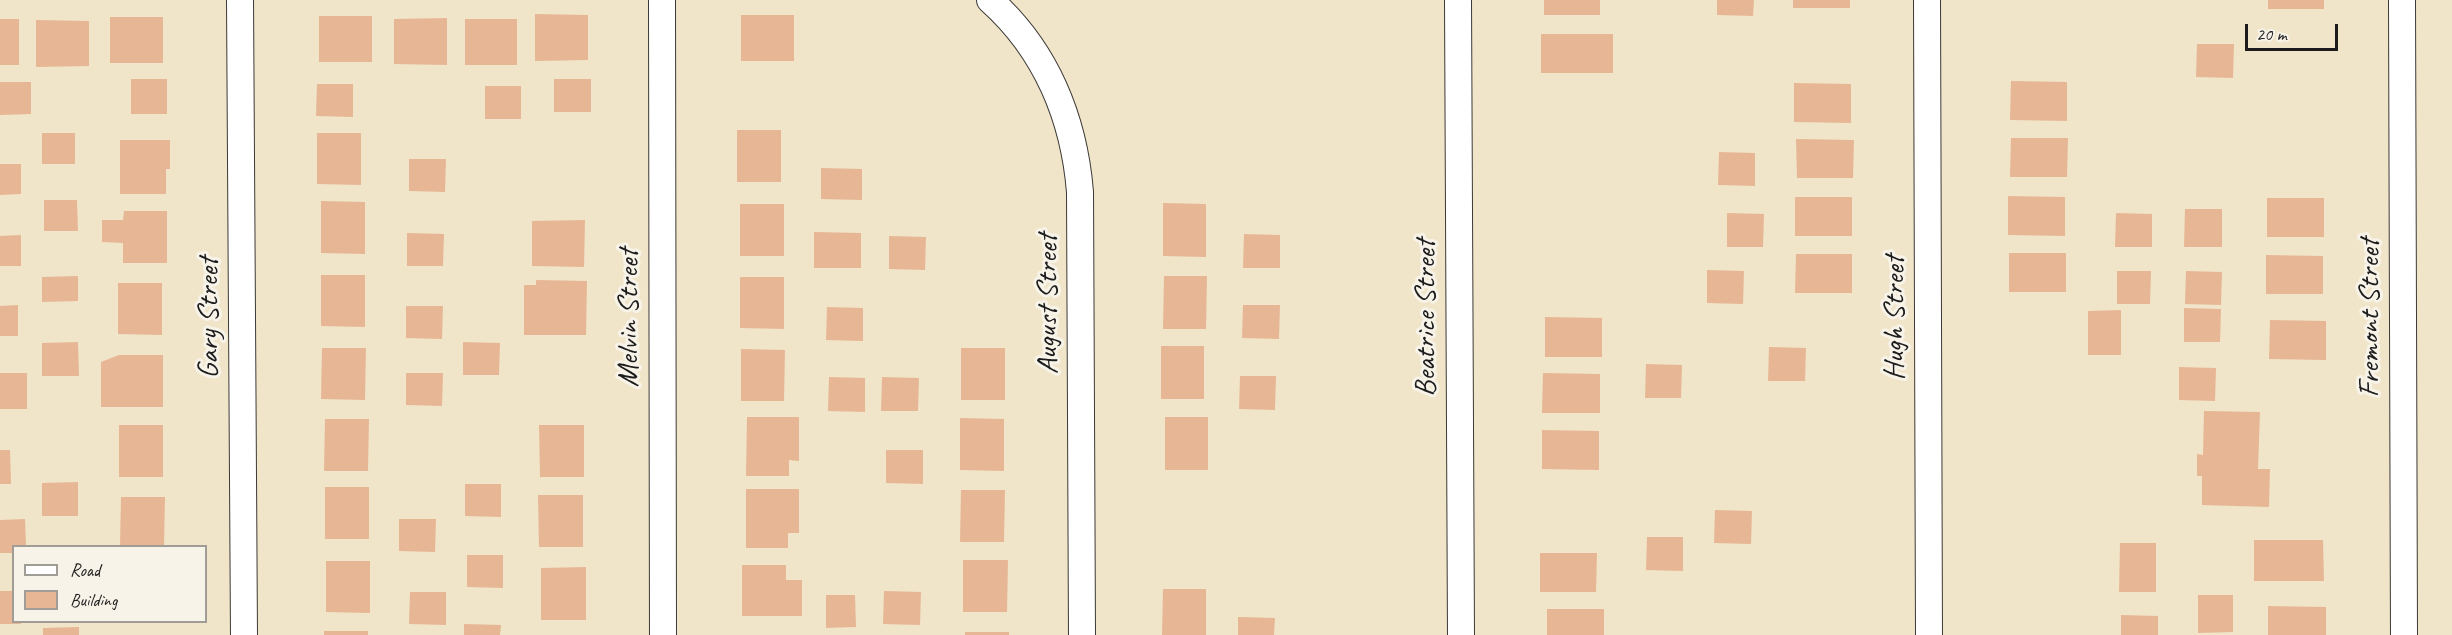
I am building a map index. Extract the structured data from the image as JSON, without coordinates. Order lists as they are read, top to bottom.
{
  "streets": {
    "street": [
      "August Street",
      "Gary Street",
      "Melvin Street",
      "Beatrice Street",
      "Hugh Street",
      "Fremont Street"
    ]
  },
  "legend": ["Road", "Building"],
  "scale_bar": "20 m"
}
